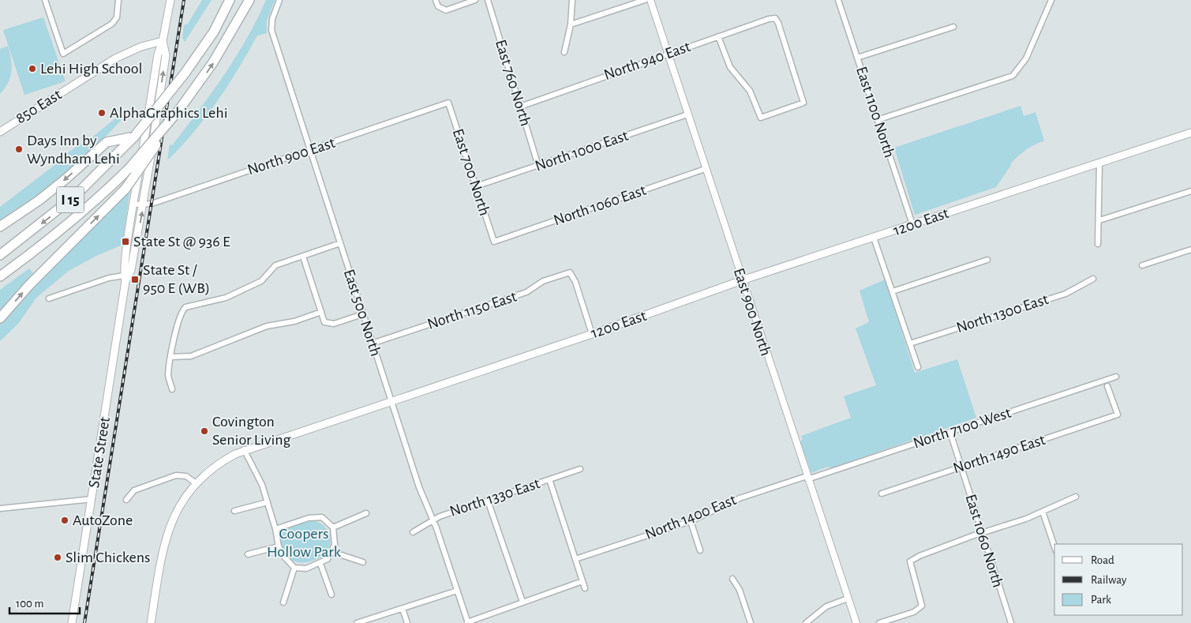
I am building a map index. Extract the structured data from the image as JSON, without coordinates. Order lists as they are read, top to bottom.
{
  "streets": {
    "highway": ["I 15"],
    "main road": ["850 East", "1200 East", "State Street"],
    "street": [
      "North 940 East",
      "East 760 North",
      "East 1100 North",
      "North 1000 East",
      "North 900 East",
      "East 700 North",
      "North 1060 East",
      "North 1150 East",
      "East 900 North",
      "East 500 North",
      "North 1300 East",
      "North 7100 West",
      "North 1490 East",
      "North 1330 East",
      "North 1400 East",
      "East 1060 North"
    ]
  },
  "crossings": [
    ["North 940 East", "East 760 North"],
    ["North 940 East", "East 900 North"],
    ["East 760 North", "North 1000 East"],
    ["850 East", "State Street"],
    ["East 1100 North", "1200 East"],
    ["North 1000 East", "East 700 North"],
    ["North 1000 East", "East 900 North"],
    ["North 900 East", "East 700 North"],
    ["North 900 East", "East 500 North"],
    ["North 900 East", "State Street"],
    ["East 700 North", "North 1060 East"],
    ["North 1060 East", "East 900 North"],
    ["1200 East", "North 1150 East"],
    ["1200 East", "East 900 North"],
    ["1200 East", "East 500 North"],
    ["North 1150 East", "East 500 North"],
    ["East 900 North", "North 7100 West"],
    ["East 900 North", "North 1400 East"],
    ["East 500 North", "North 1330 East"],
    ["North 7100 West", "North 1400 East"],
    ["North 1490 East", "East 1060 North"]
  ],
  "parks": ["Coopers Hollow Park"],
  "places": {
    "other": [
      "Lehi High School",
      "AlphaGraphics Lehi",
      "Days Inn by Wyndham Lehi",
      "Covington Senior Living",
      "AutoZone",
      "Slim Chickens"
    ],
    "transit": ["State St @ 936 E", "State St / 950 E (WB)"]
  },
  "legend": ["Road", "Railway", "Park"],
  "scale_bar": "100 m"
}
